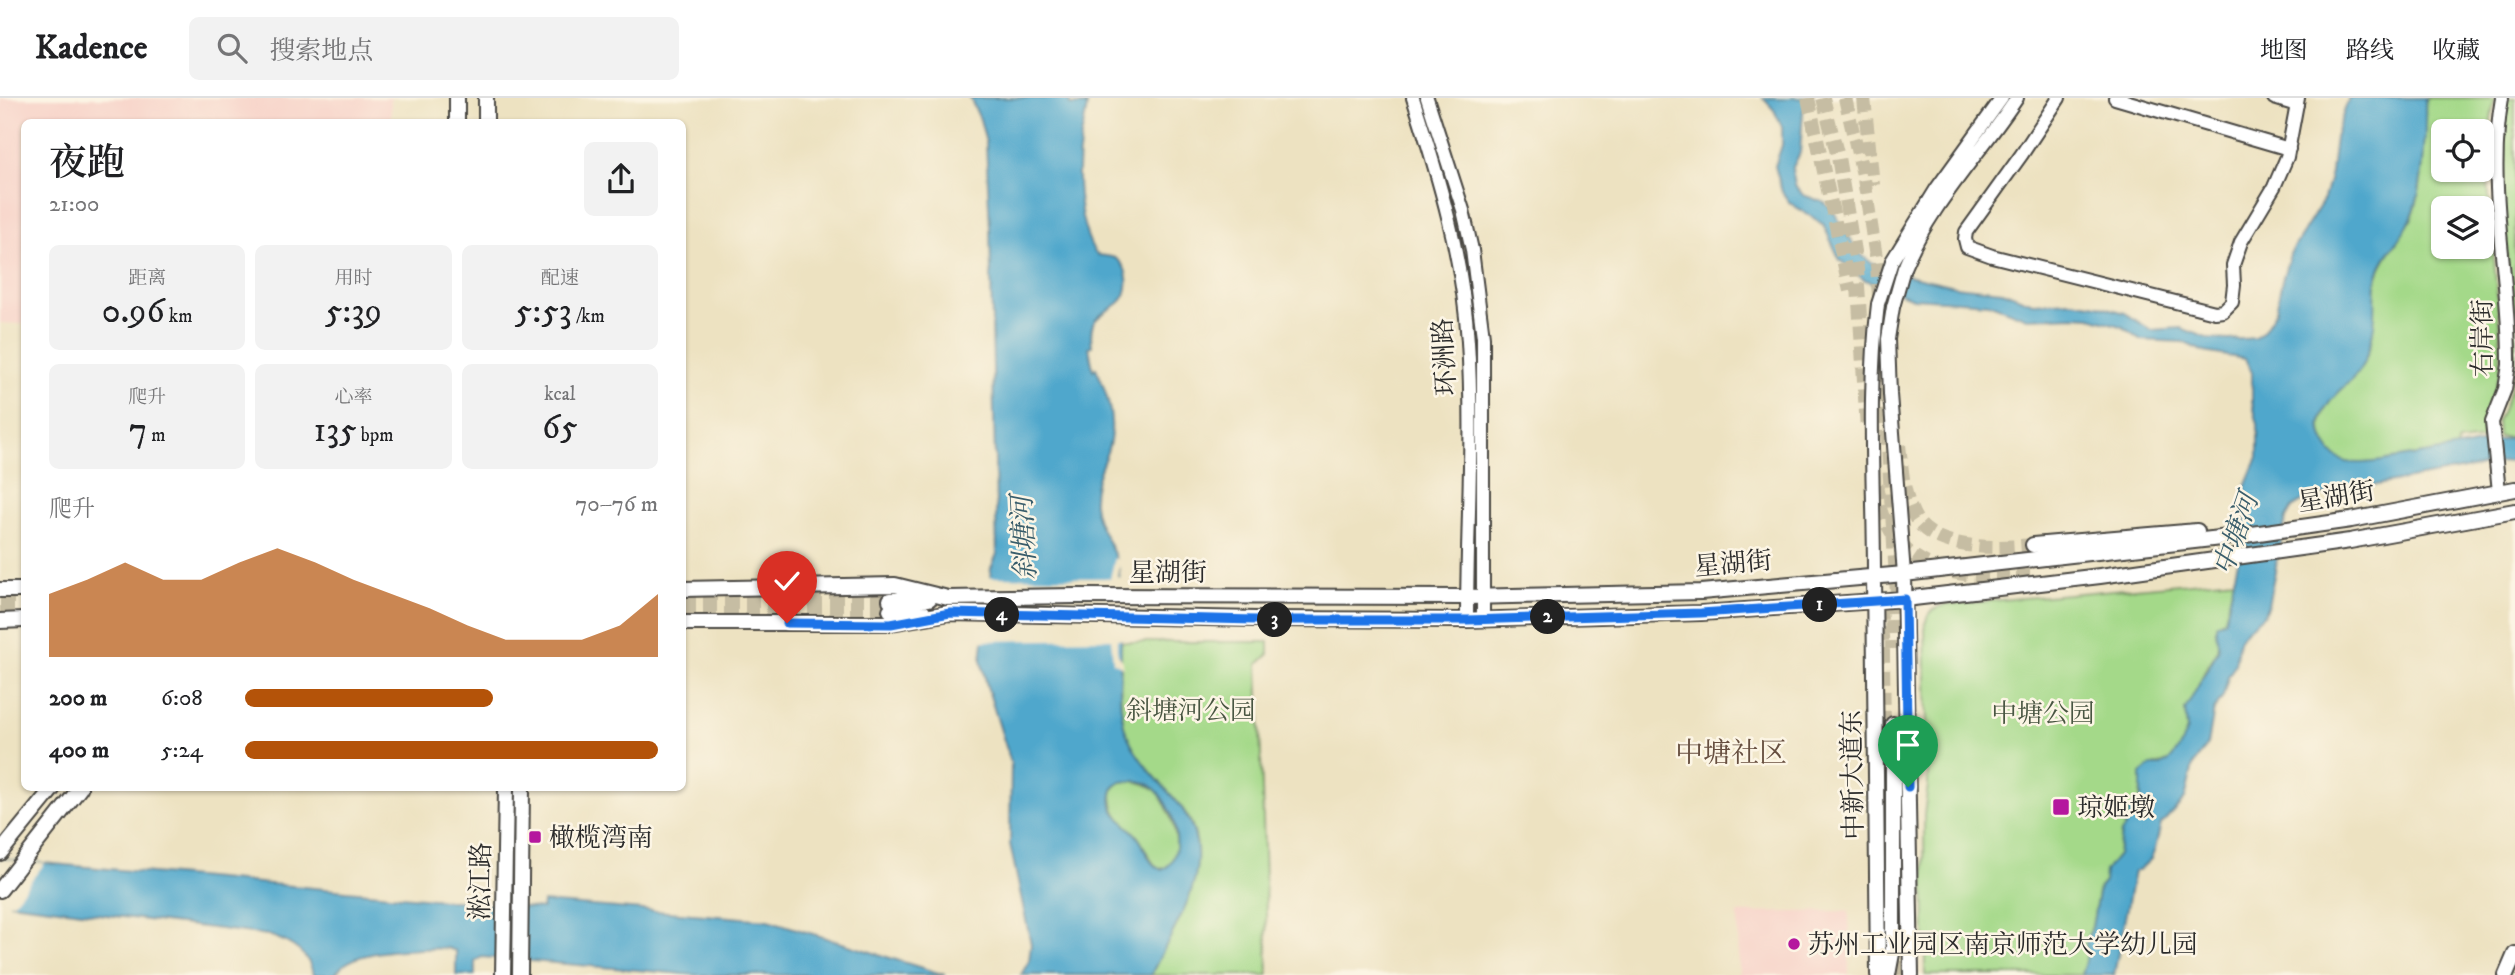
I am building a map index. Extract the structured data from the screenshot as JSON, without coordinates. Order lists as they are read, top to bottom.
{
  "streets": {
    "main road": ["星湖街", "中新大道东", "淞江路"],
    "street": ["右岸街", "环洲路"]
  },
  "crossings": [
    ["右岸街", "星湖街"],
    ["环洲路", "星湖街"],
    ["星湖街", "中新大道东"]
  ],
  "districts": ["中塘社区"],
  "water": ["中塘河", "斜塘河"],
  "parks": ["斜塘河公园", "中塘公园"],
  "places": {
    "transit": ["琼姬墩", "橄榄湾南"],
    "other": ["苏州工业园区南京师范大学幼儿园"]
  },
  "page": {
    "header": "Kadence",
    "search": "搜索地点",
    "nav": ["地图", "路线", "收藏"],
    "heading": ["夜跑", "21:00"],
    "stats": [
      ["距离", "0.96 km"],
      ["用时", "5:39"],
      ["配速", "5:53 /km"],
      ["爬升", "7 m"],
      ["心率", "135 bpm"],
      ["kcal", "65"]
    ],
    "chart": ["爬升", "70–76 m"],
    "pins": [
      "1",
      "4",
      "2",
      "3"
    ],
    "list": [
      {
        "name": "200 m",
        "note": "6:08"
      },
      {
        "name": "400 m",
        "note": "5:24"
      }
    ]
  }
}
